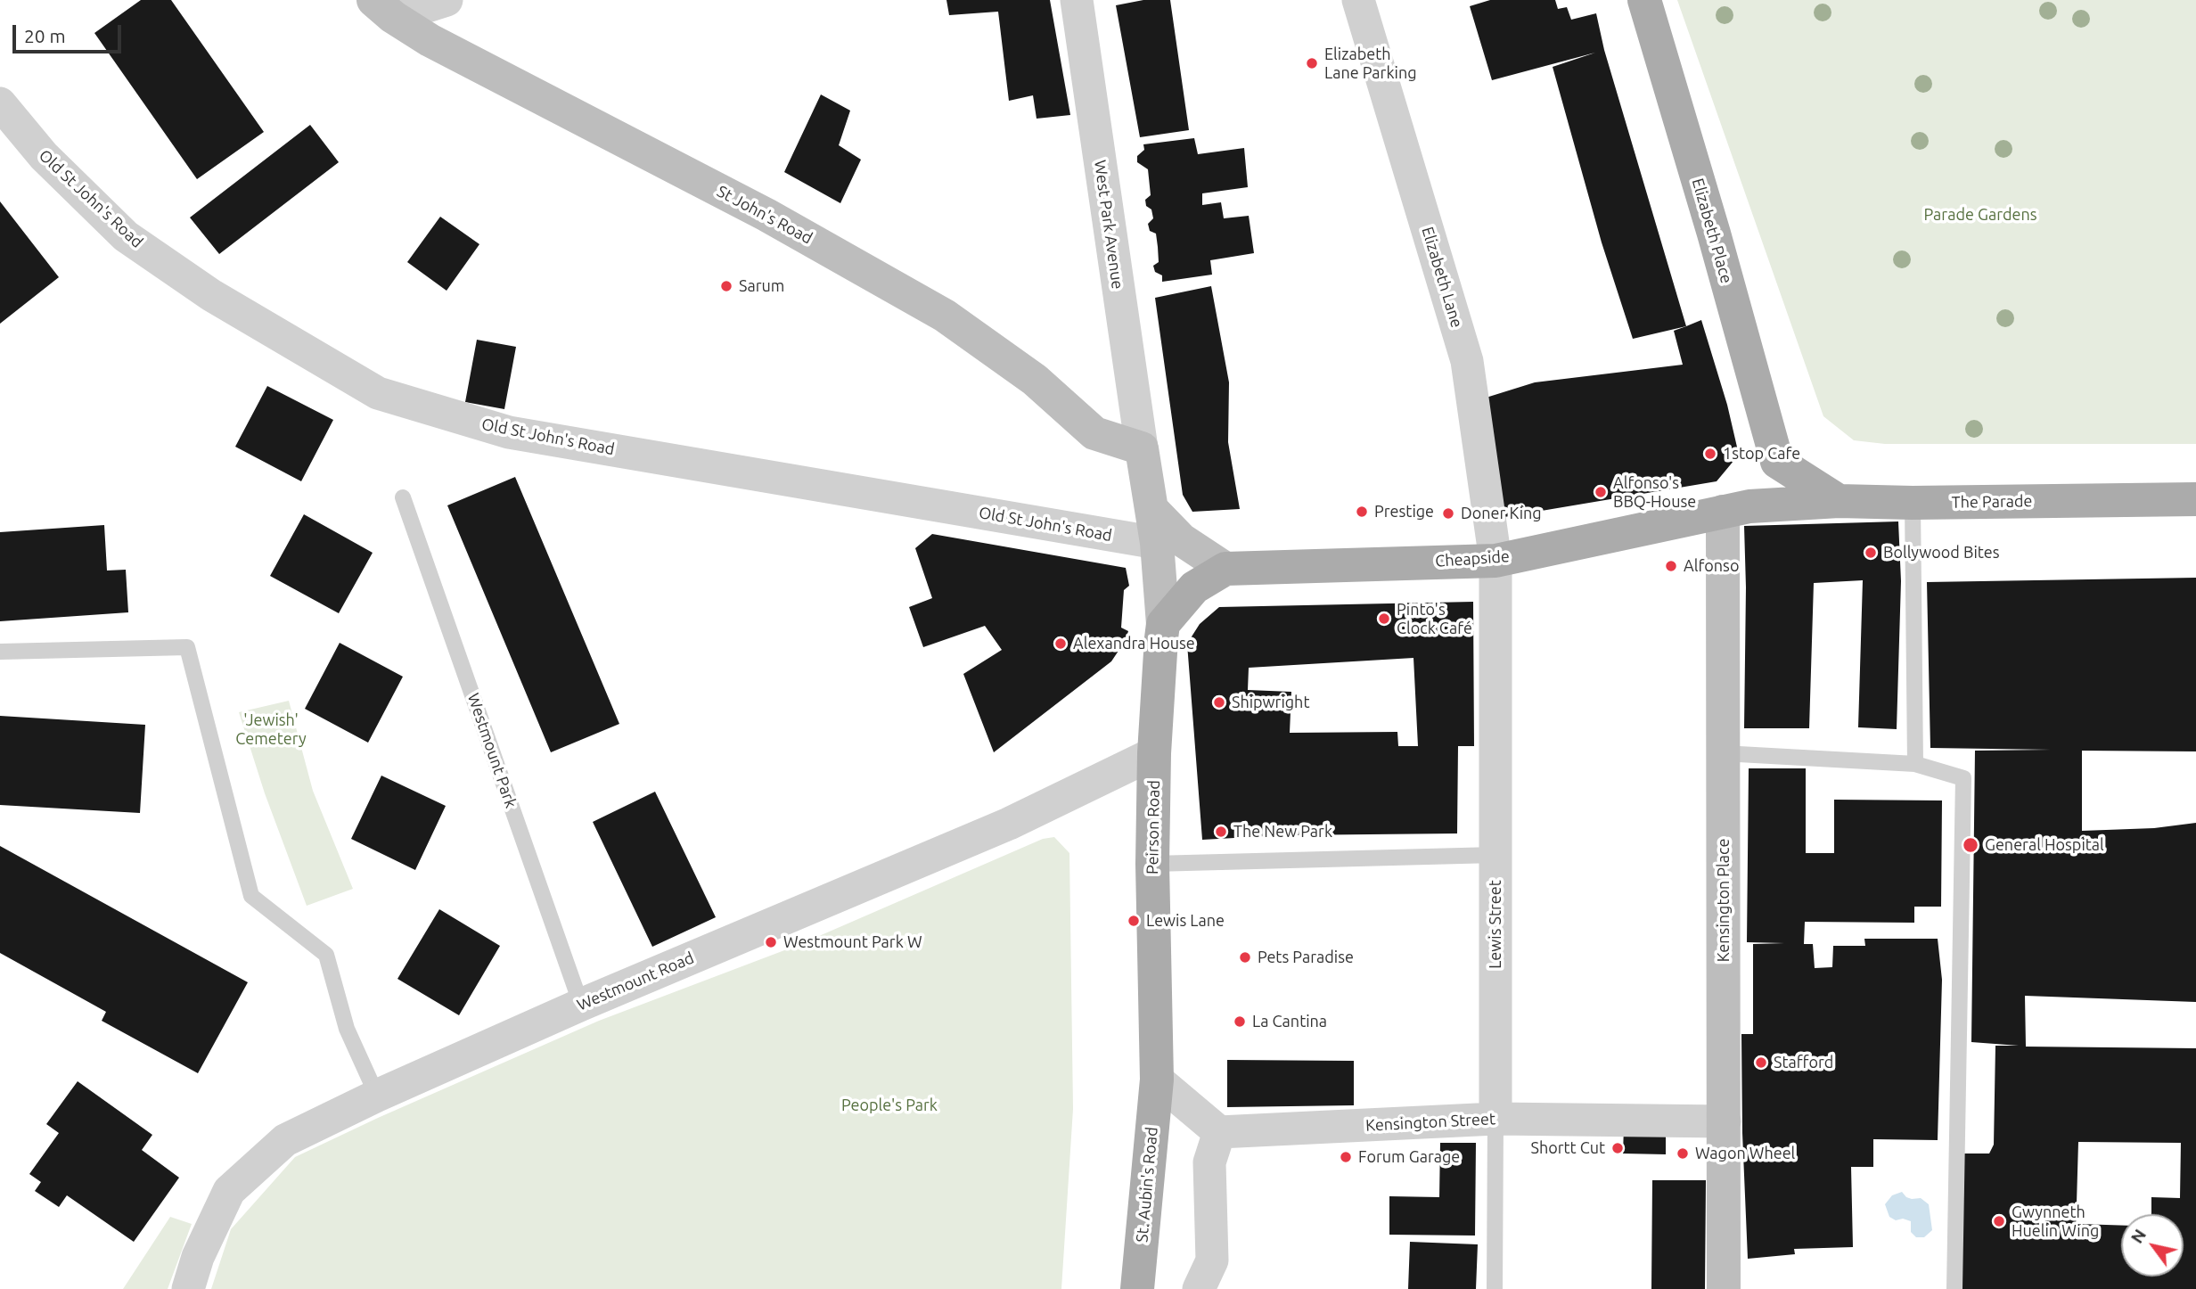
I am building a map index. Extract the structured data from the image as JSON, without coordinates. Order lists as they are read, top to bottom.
{
  "streets": {
    "main road": [
      "St John's Road",
      "Elizabeth Place",
      "The Parade",
      "Cheapside",
      "Peirson Road",
      "Kensington Place",
      "St. Aubin's Road"
    ],
    "street": [
      "Old St John's Road",
      "West Park Avenue",
      "Elizabeth Lane",
      "Lewis Street",
      "Westmount Road",
      "Kensington Street"
    ],
    "lane": ["Westmount Park"]
  },
  "crossings": [
    ["St John's Road", "West Park Avenue"],
    ["Elizabeth Lane", "Cheapside"],
    ["Elizabeth Lane", "Lewis Street"],
    ["The Parade", "Cheapside"],
    ["Cheapside", "Kensington Place"],
    ["Cheapside", "Lewis Street"],
    ["Westmount Park", "Westmount Road"],
    ["Peirson Road", "Westmount Road"],
    ["Peirson Road", "St. Aubin's Road"],
    ["Kensington Place", "Kensington Street"],
    ["Lewis Street", "Kensington Street"]
  ],
  "parks": ["Parade Gardens", "'Jewish' Cemetery", "People's Park"],
  "places": [
    "Elizabeth Lane Parking",
    "Sarum",
    "1stop Cafe",
    "Alfonso's BBQ-House",
    "Prestige",
    "Doner King",
    "Bollywood Bites",
    "Alfonso",
    "Pinto's Clock Café",
    "Alexandra House",
    "Shipwright",
    "The New Park",
    "General Hospital",
    "Lewis Lane",
    "Westmount Park W",
    "Pets Paradise",
    "La Cantina",
    "Stafford",
    "Shortt Cut",
    "Wagon Wheel",
    "Forum Garage",
    "Gwynneth Huelin Wing"
  ],
  "scale_bar": "20 m",
  "north": "top left"
}
